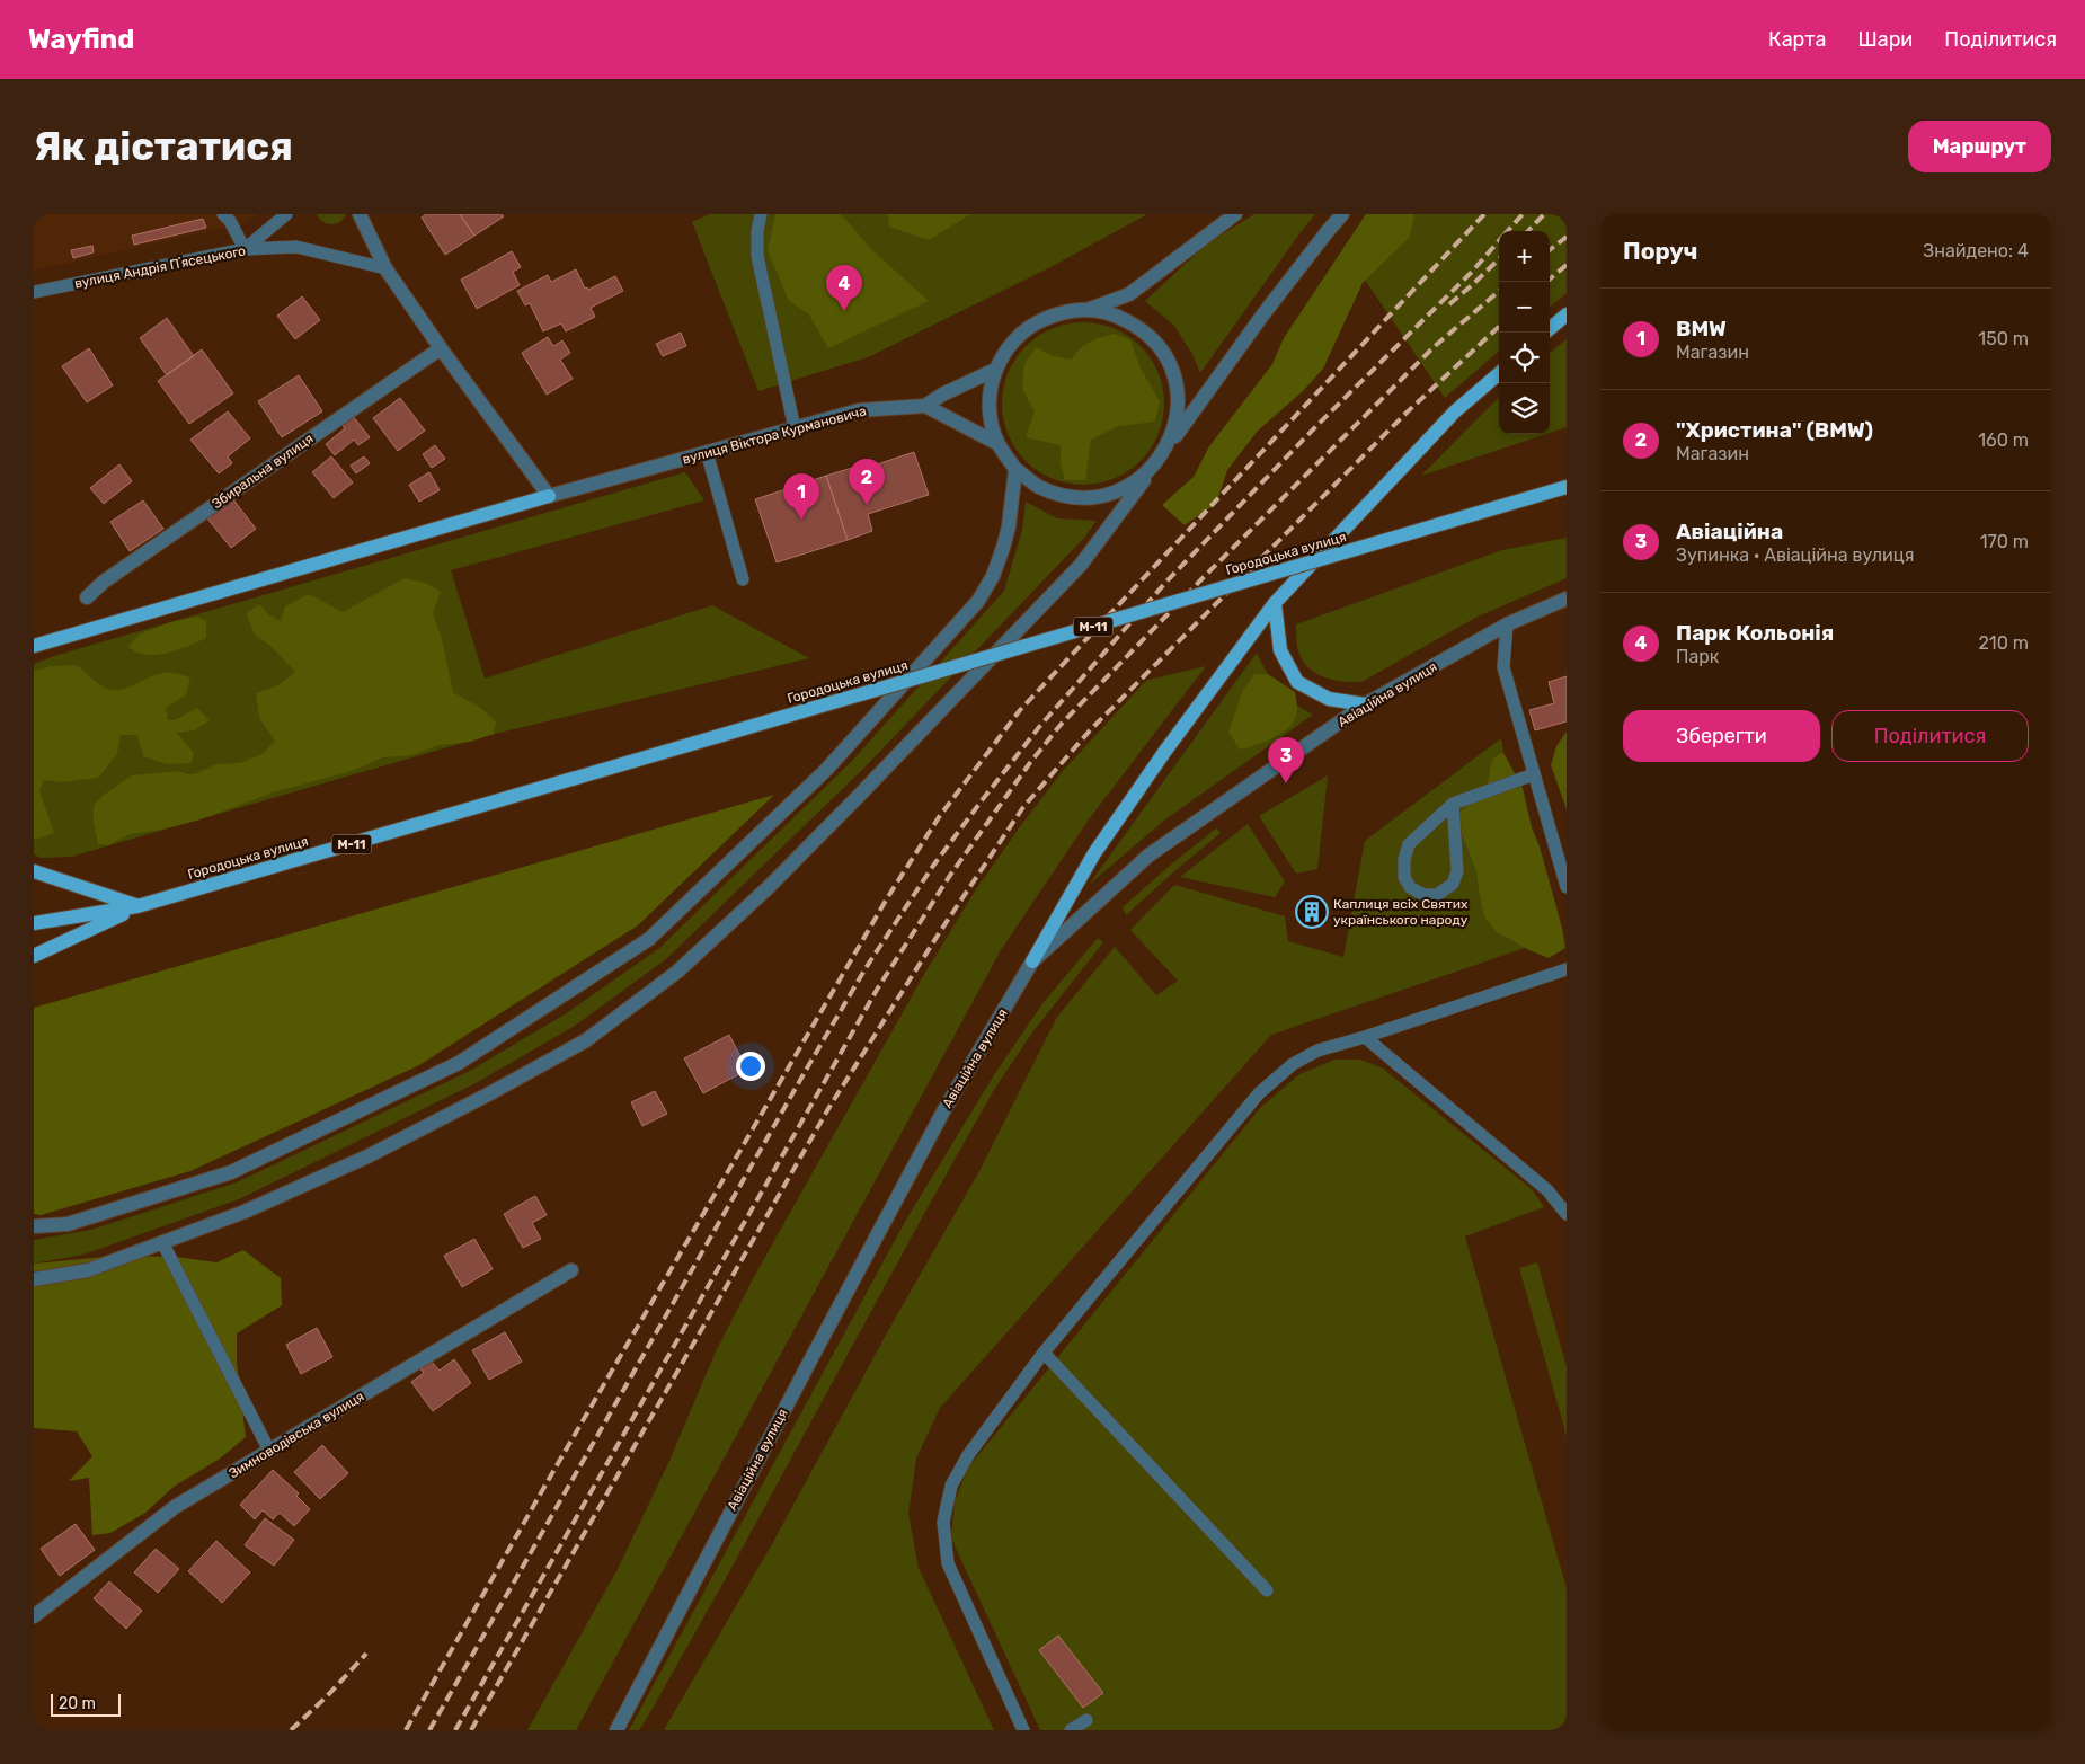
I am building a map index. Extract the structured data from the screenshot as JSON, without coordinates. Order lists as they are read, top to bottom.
{
  "streets": {
    "main road": ["Городоцька вулиця", "М-11"],
    "street": [
      "вулиця Віктора Курмановича",
      "Збиральна вулиця",
      "Авіаційна вулиця",
      "Зимноводівська вулиця"
    ],
    "lane": ["вулиця Андрія Пʼясецького"]
  },
  "places": {
    "building": ["Каплиця всіх Святих українського народу"]
  },
  "scale_bar": "20 m",
  "page": {
    "header": "Wayfind",
    "nav": ["Карта", "Шари", "Поділитися"],
    "buttons": [
      "Маршрут",
      ["Зберегти", "Поділитися"]
    ],
    "title": "Як дістатися",
    "heading": ["Поруч", "Знайдено: 4"],
    "map_buttons": ["+", "−"],
    "pins": [
      "4",
      "2",
      "1",
      "3"
    ],
    "list": [
      {
        "mark": "1",
        "name": "BMW",
        "note": "Магазин",
        "value": "150 m"
      },
      {
        "mark": "2",
        "name": "\"Христина\" (BMW)",
        "note": "Магазин",
        "value": "160 m"
      },
      {
        "mark": "3",
        "name": "Авіаційна",
        "note": "Зупинка · Авіаційна вулиця",
        "value": "170 m"
      },
      {
        "mark": "4",
        "name": "Парк Кольонія",
        "note": "Парк",
        "value": "210 m"
      }
    ],
    "scale": "20 m"
  }
}
